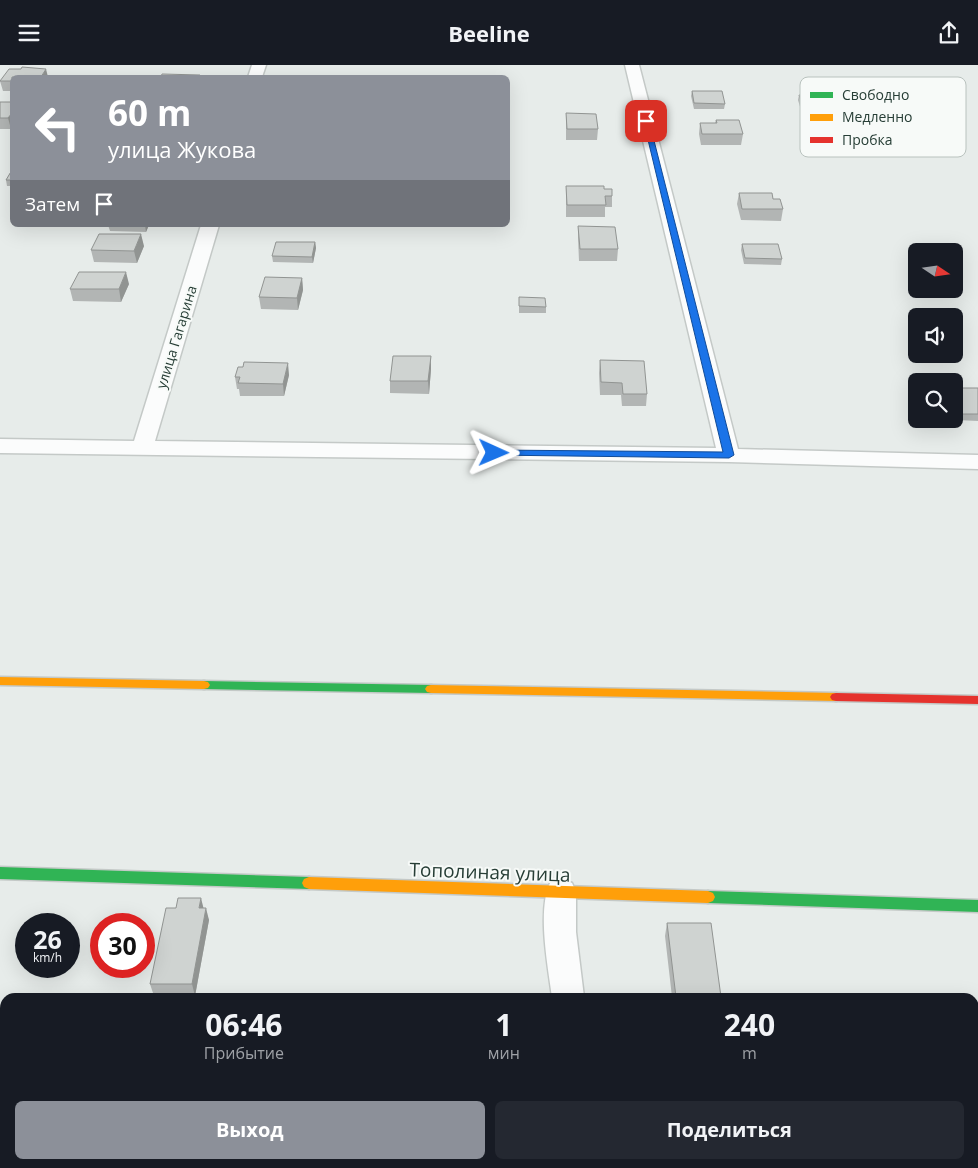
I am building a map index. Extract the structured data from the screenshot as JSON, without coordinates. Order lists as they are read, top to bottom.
{
  "streets": {
    "main road": ["Тополиная улица"],
    "street": ["улица Гагарина"]
  },
  "legend": ["Свободно", "Медленно", "Пробка"],
  "north": "right",
  "page": {
    "header": "Beeline",
    "turn": ["60 m", "улица Жукова"],
    "then": "Затем",
    "speed": "26 km/h",
    "limit": "30",
    "eta": [
      "06:46",
      "Прибытие",
      "1",
      "мин",
      "240",
      "m"
    ],
    "buttons": ["Выход", "Поделиться"]
  }
}
